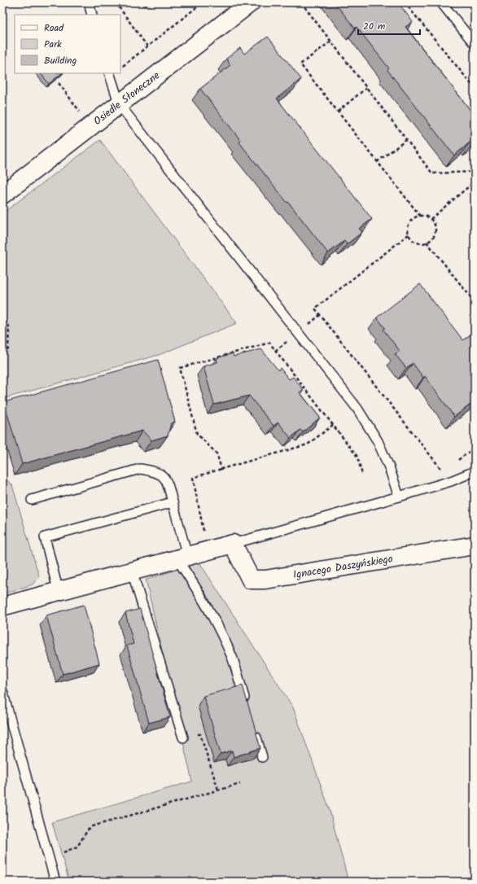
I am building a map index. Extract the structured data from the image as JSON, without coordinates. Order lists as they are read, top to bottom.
{
  "streets": {
    "street": ["Osiedle Słoneczne", "Ignacego Daszyńskiego"]
  },
  "legend": ["Road", "Park", "Building"],
  "scale_bar": "20 m"
}
